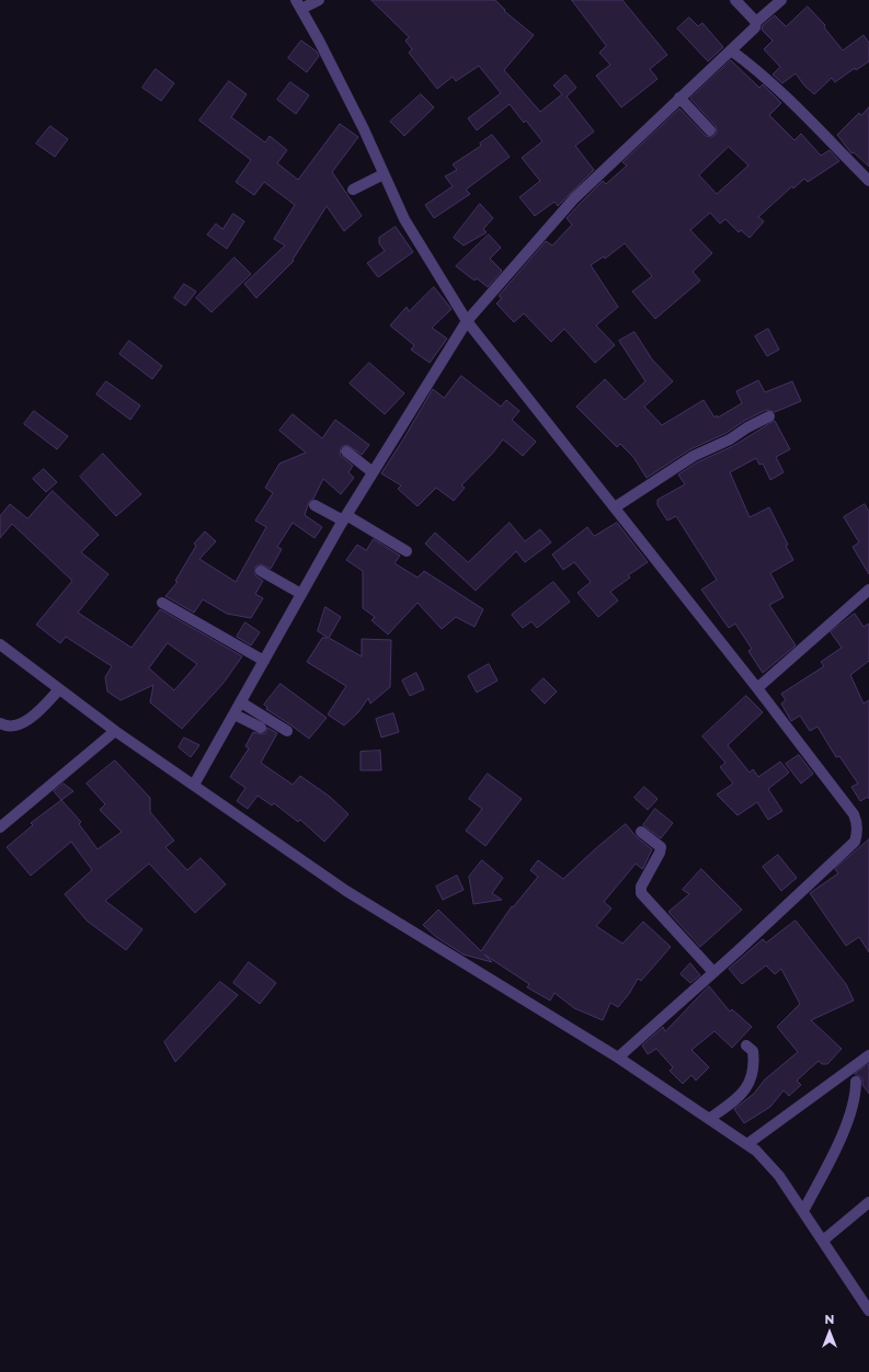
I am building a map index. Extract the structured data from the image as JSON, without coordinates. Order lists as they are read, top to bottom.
{
  "north": "top"
}
